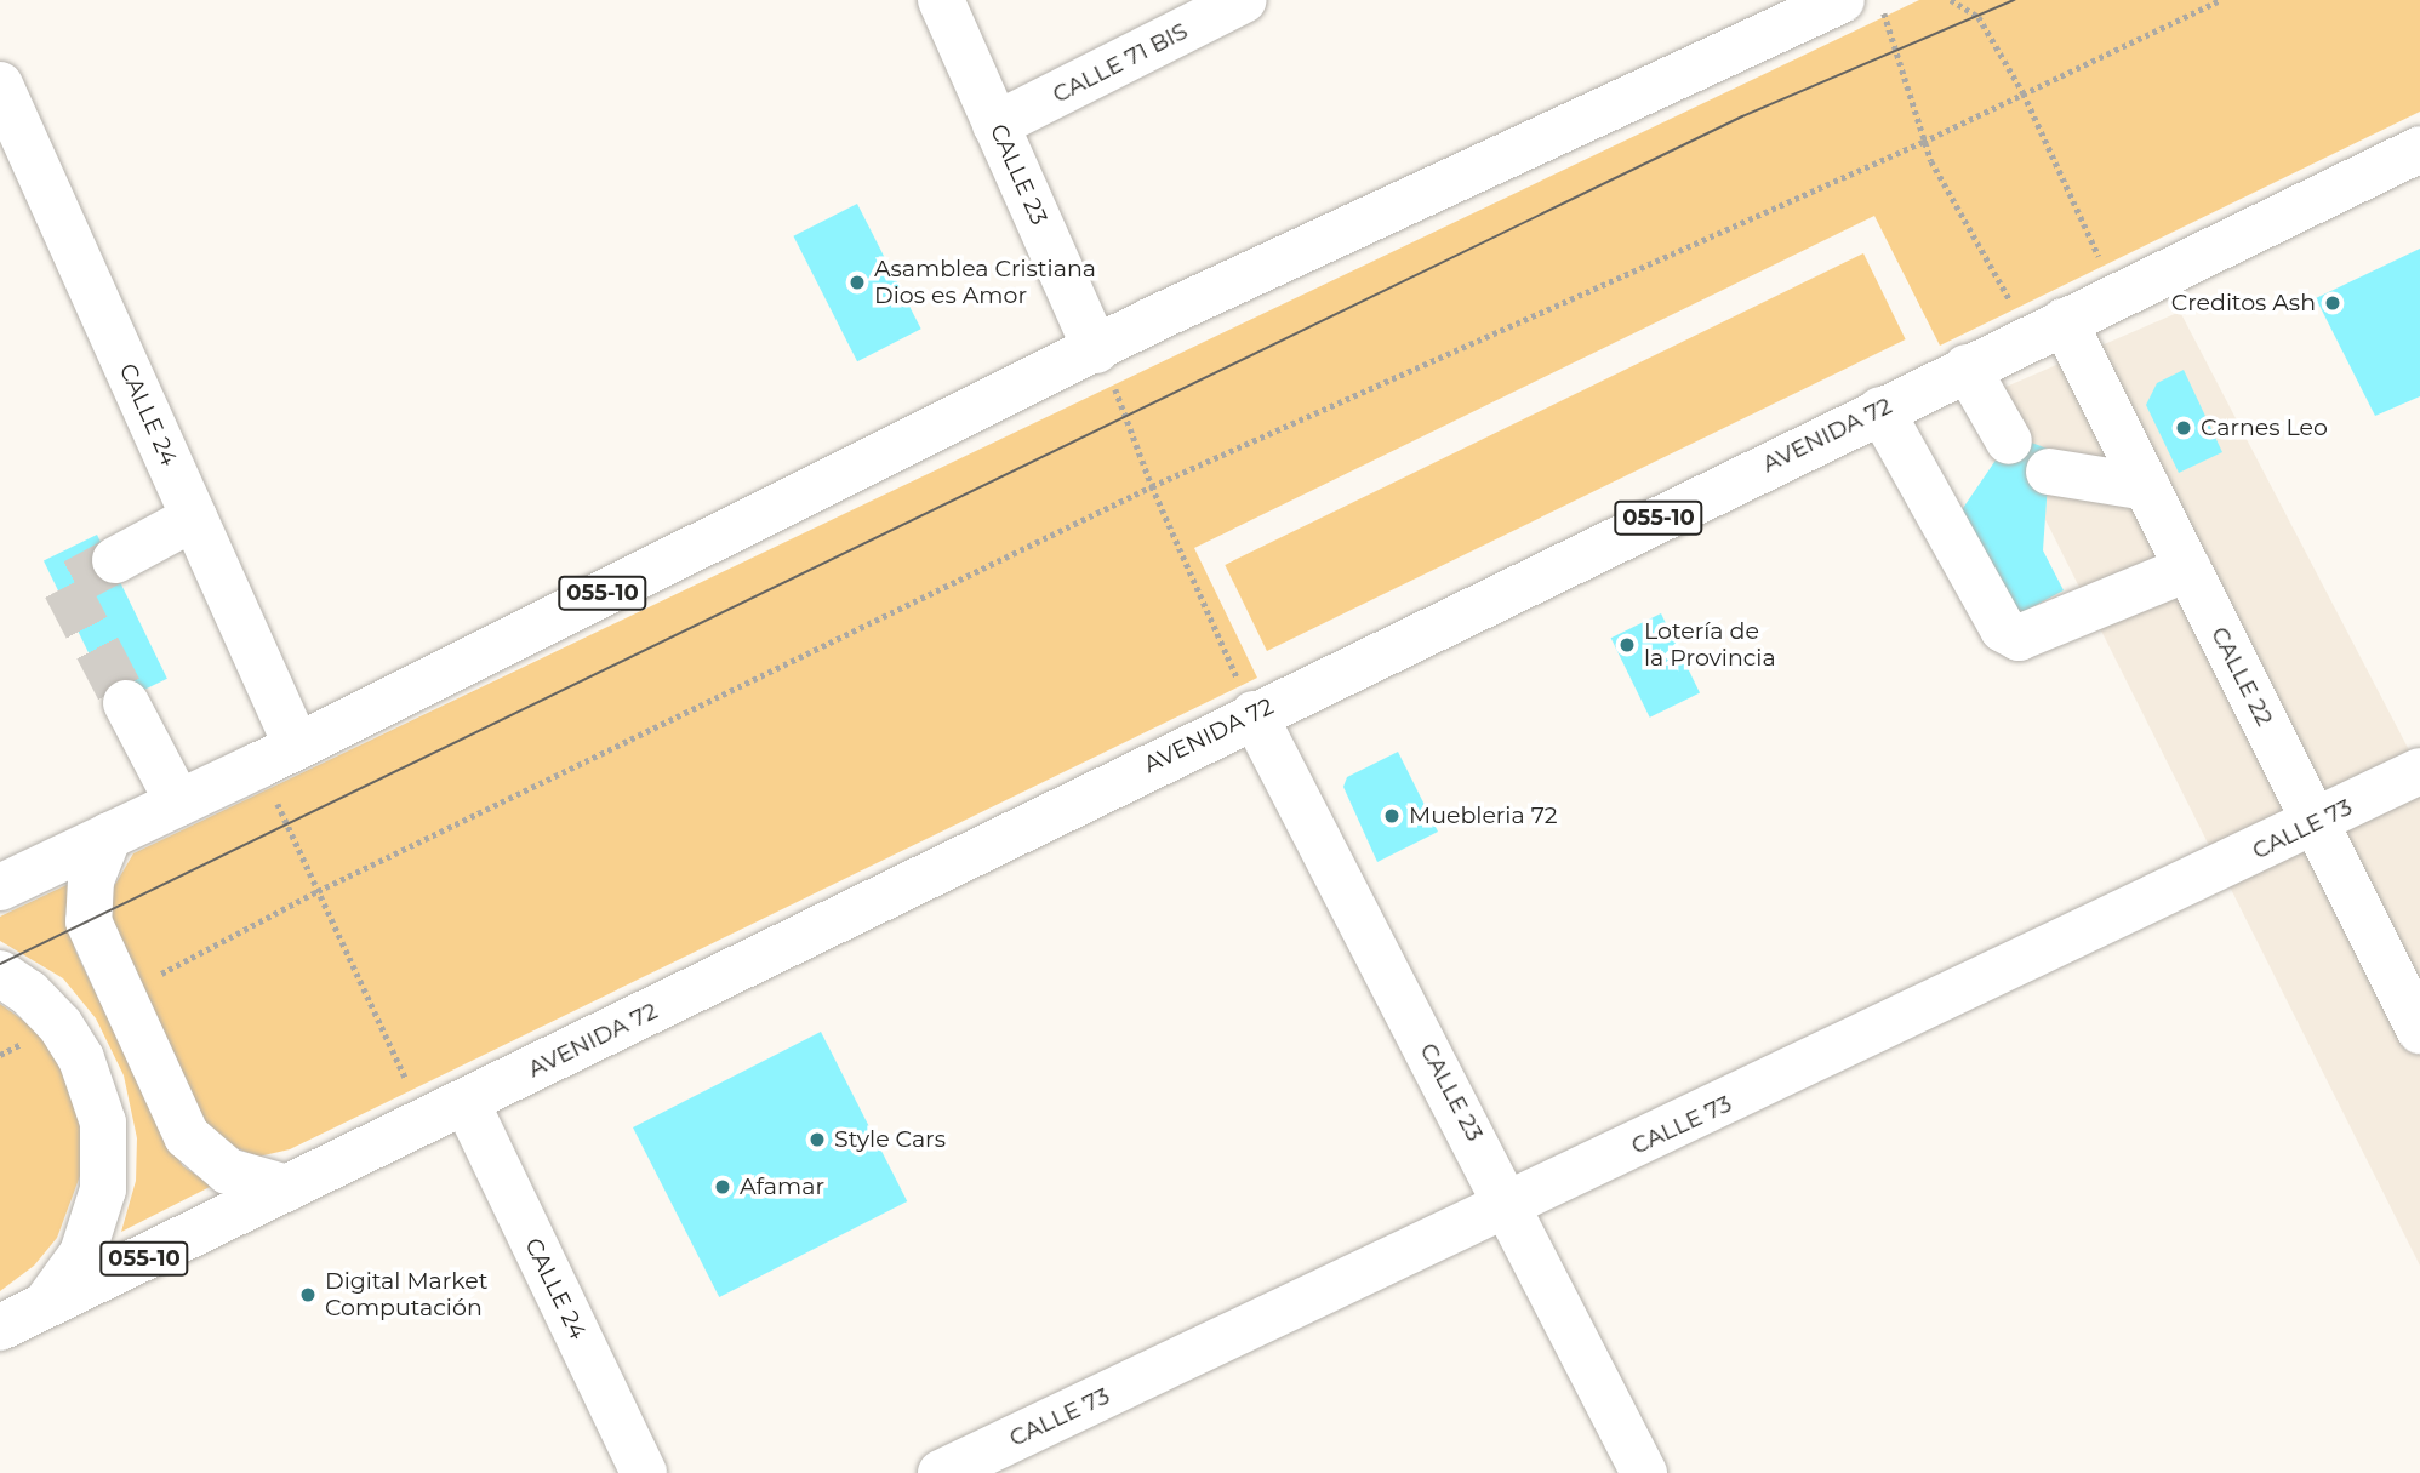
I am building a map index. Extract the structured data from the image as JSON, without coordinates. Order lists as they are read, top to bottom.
{
  "streets": {
    "main road": [
      "CALLE 71 BIS",
      "CALLE 23",
      "CALLE 24",
      "AVENIDA 72",
      "055-10",
      "CALLE 22",
      "CALLE 73"
    ]
  },
  "crossings": [
    ["CALLE 71 BIS", "CALLE 23"],
    ["CALLE 23", "AVENIDA 72"],
    ["CALLE 23", "055-10"],
    ["CALLE 23", "CALLE 73"],
    ["CALLE 24", "AVENIDA 72"],
    ["CALLE 24", "055-10"],
    ["AVENIDA 72", "CALLE 22"],
    ["CALLE 22", "CALLE 73"]
  ],
  "places": [
    "Asamblea Cristiana Dios es Amor",
    "Creditos Ash",
    "Carnes Leo",
    "Lotería de la Provincia",
    "Muebleria 72",
    "Style Cars",
    "Afamar",
    "Digital Market Computación"
  ]
}
